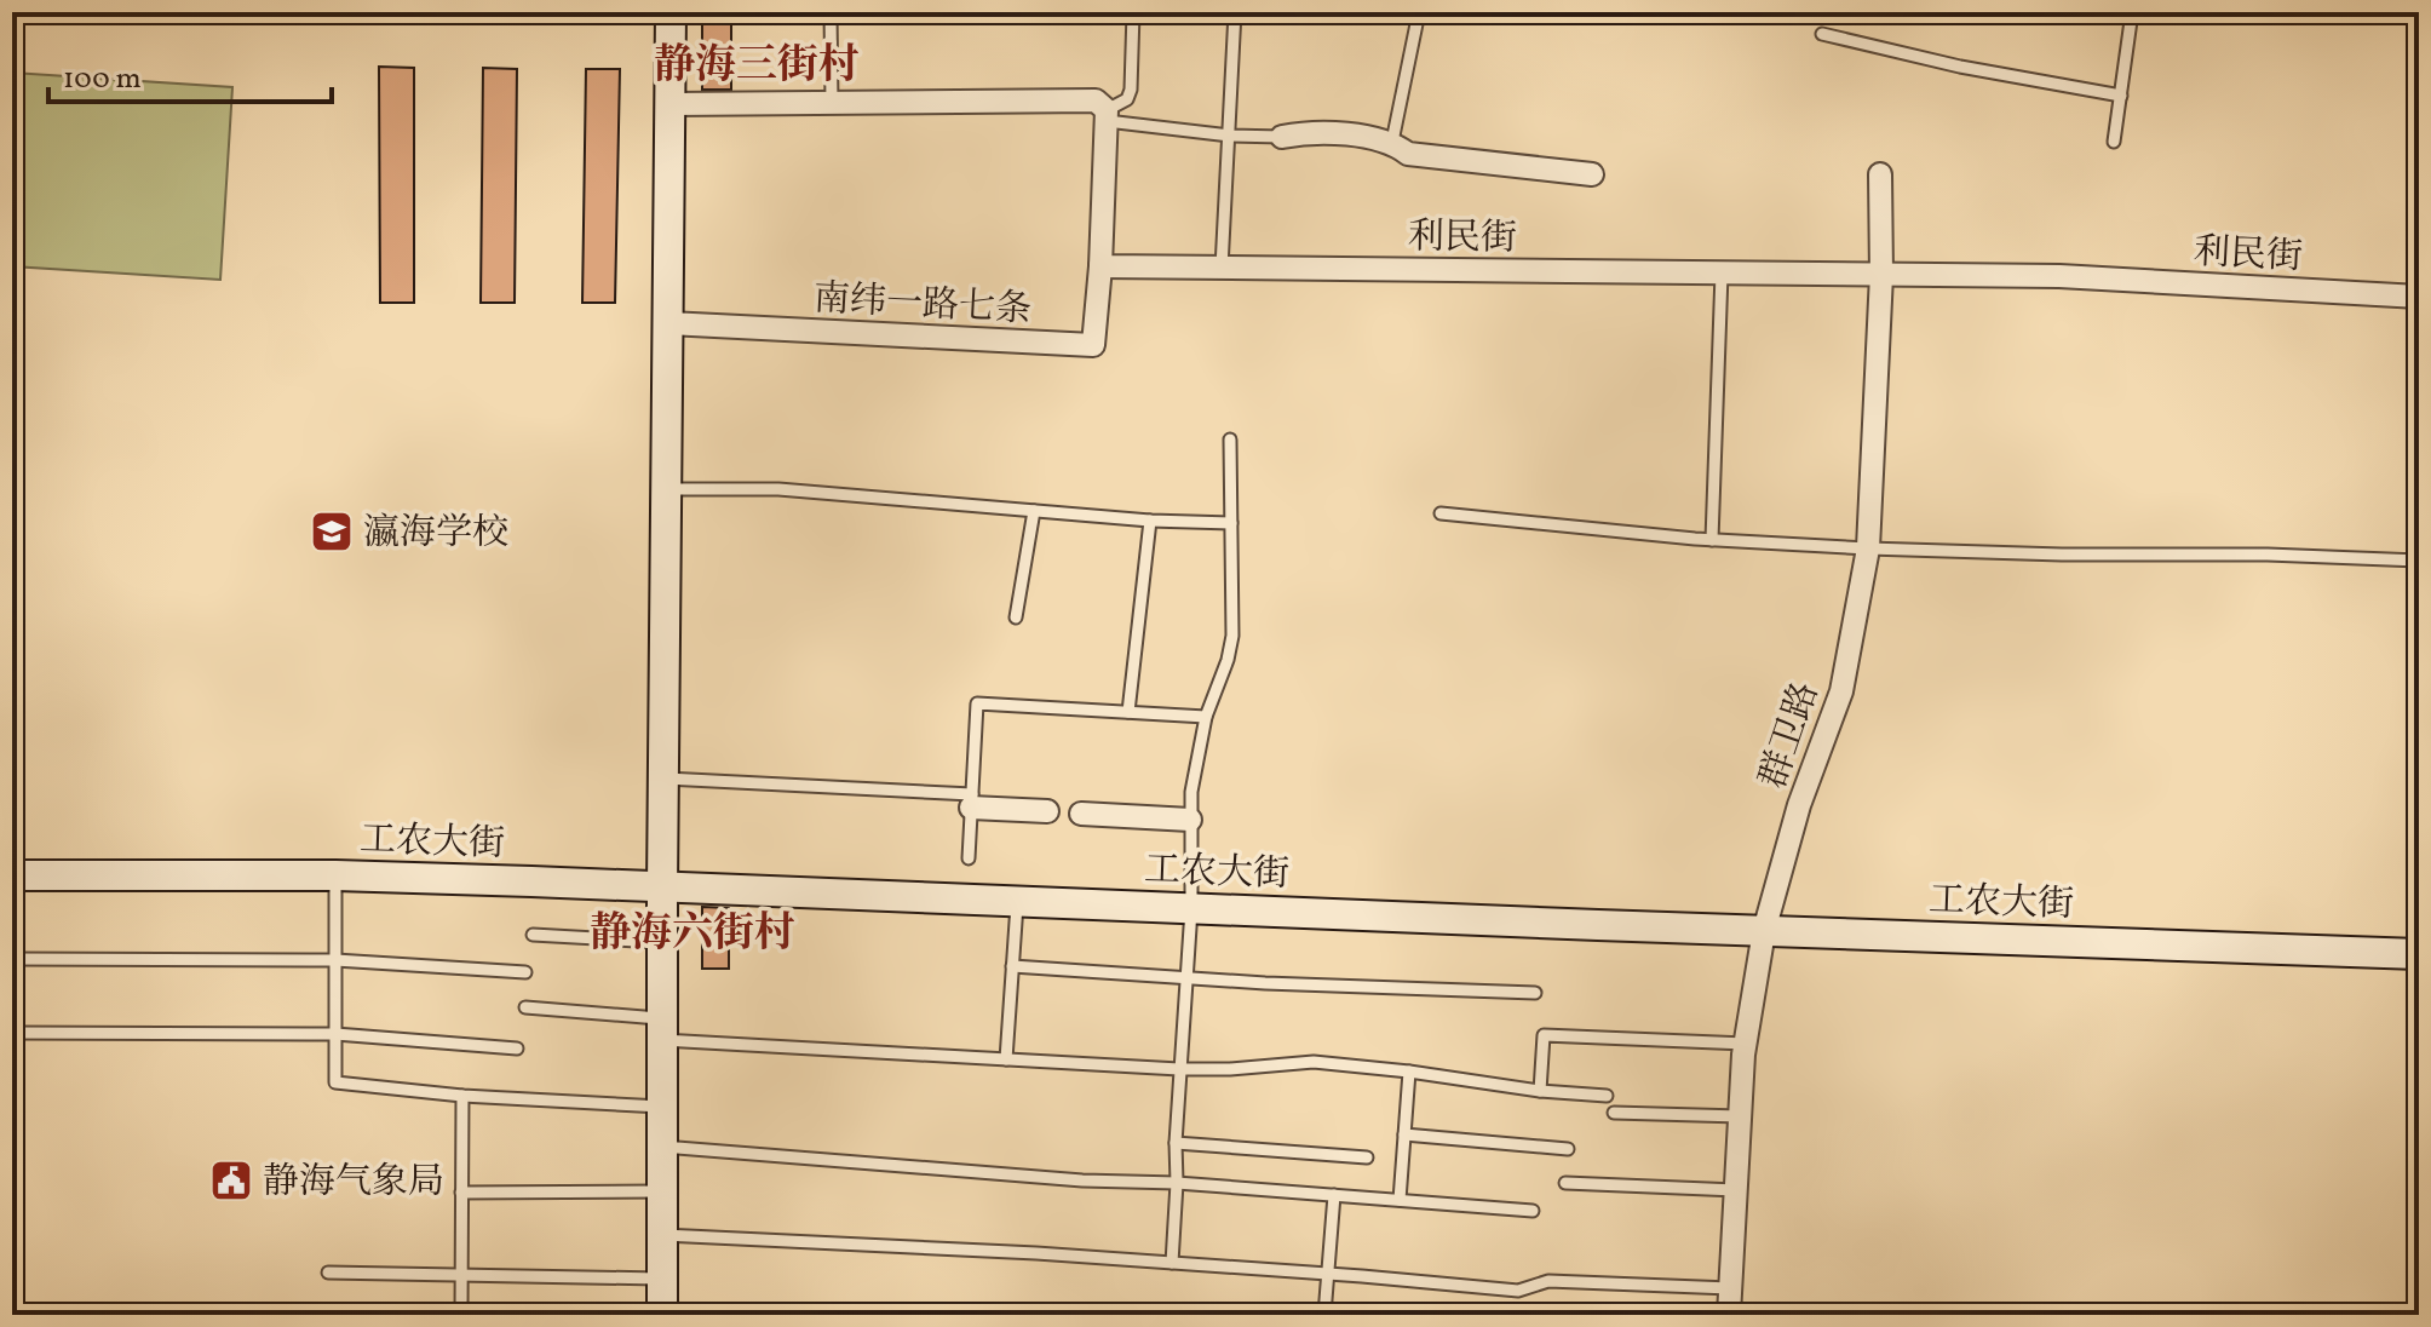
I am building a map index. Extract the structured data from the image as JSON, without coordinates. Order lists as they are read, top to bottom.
{
  "streets": {
    "street": [
      "利民街",
      "南纬一路七条",
      "群卫路",
      "工农大街"
    ]
  },
  "crossings": [
    ["利民街", "南纬一路七条"],
    ["利民街", "群卫路"],
    ["群卫路", "工农大街"]
  ],
  "districts": ["静海三街村", "静海六街村"],
  "places": {
    "school or university": ["瀛海学校"],
    "public building": ["静海气象局"]
  },
  "scale_bar": "100 m"
}
